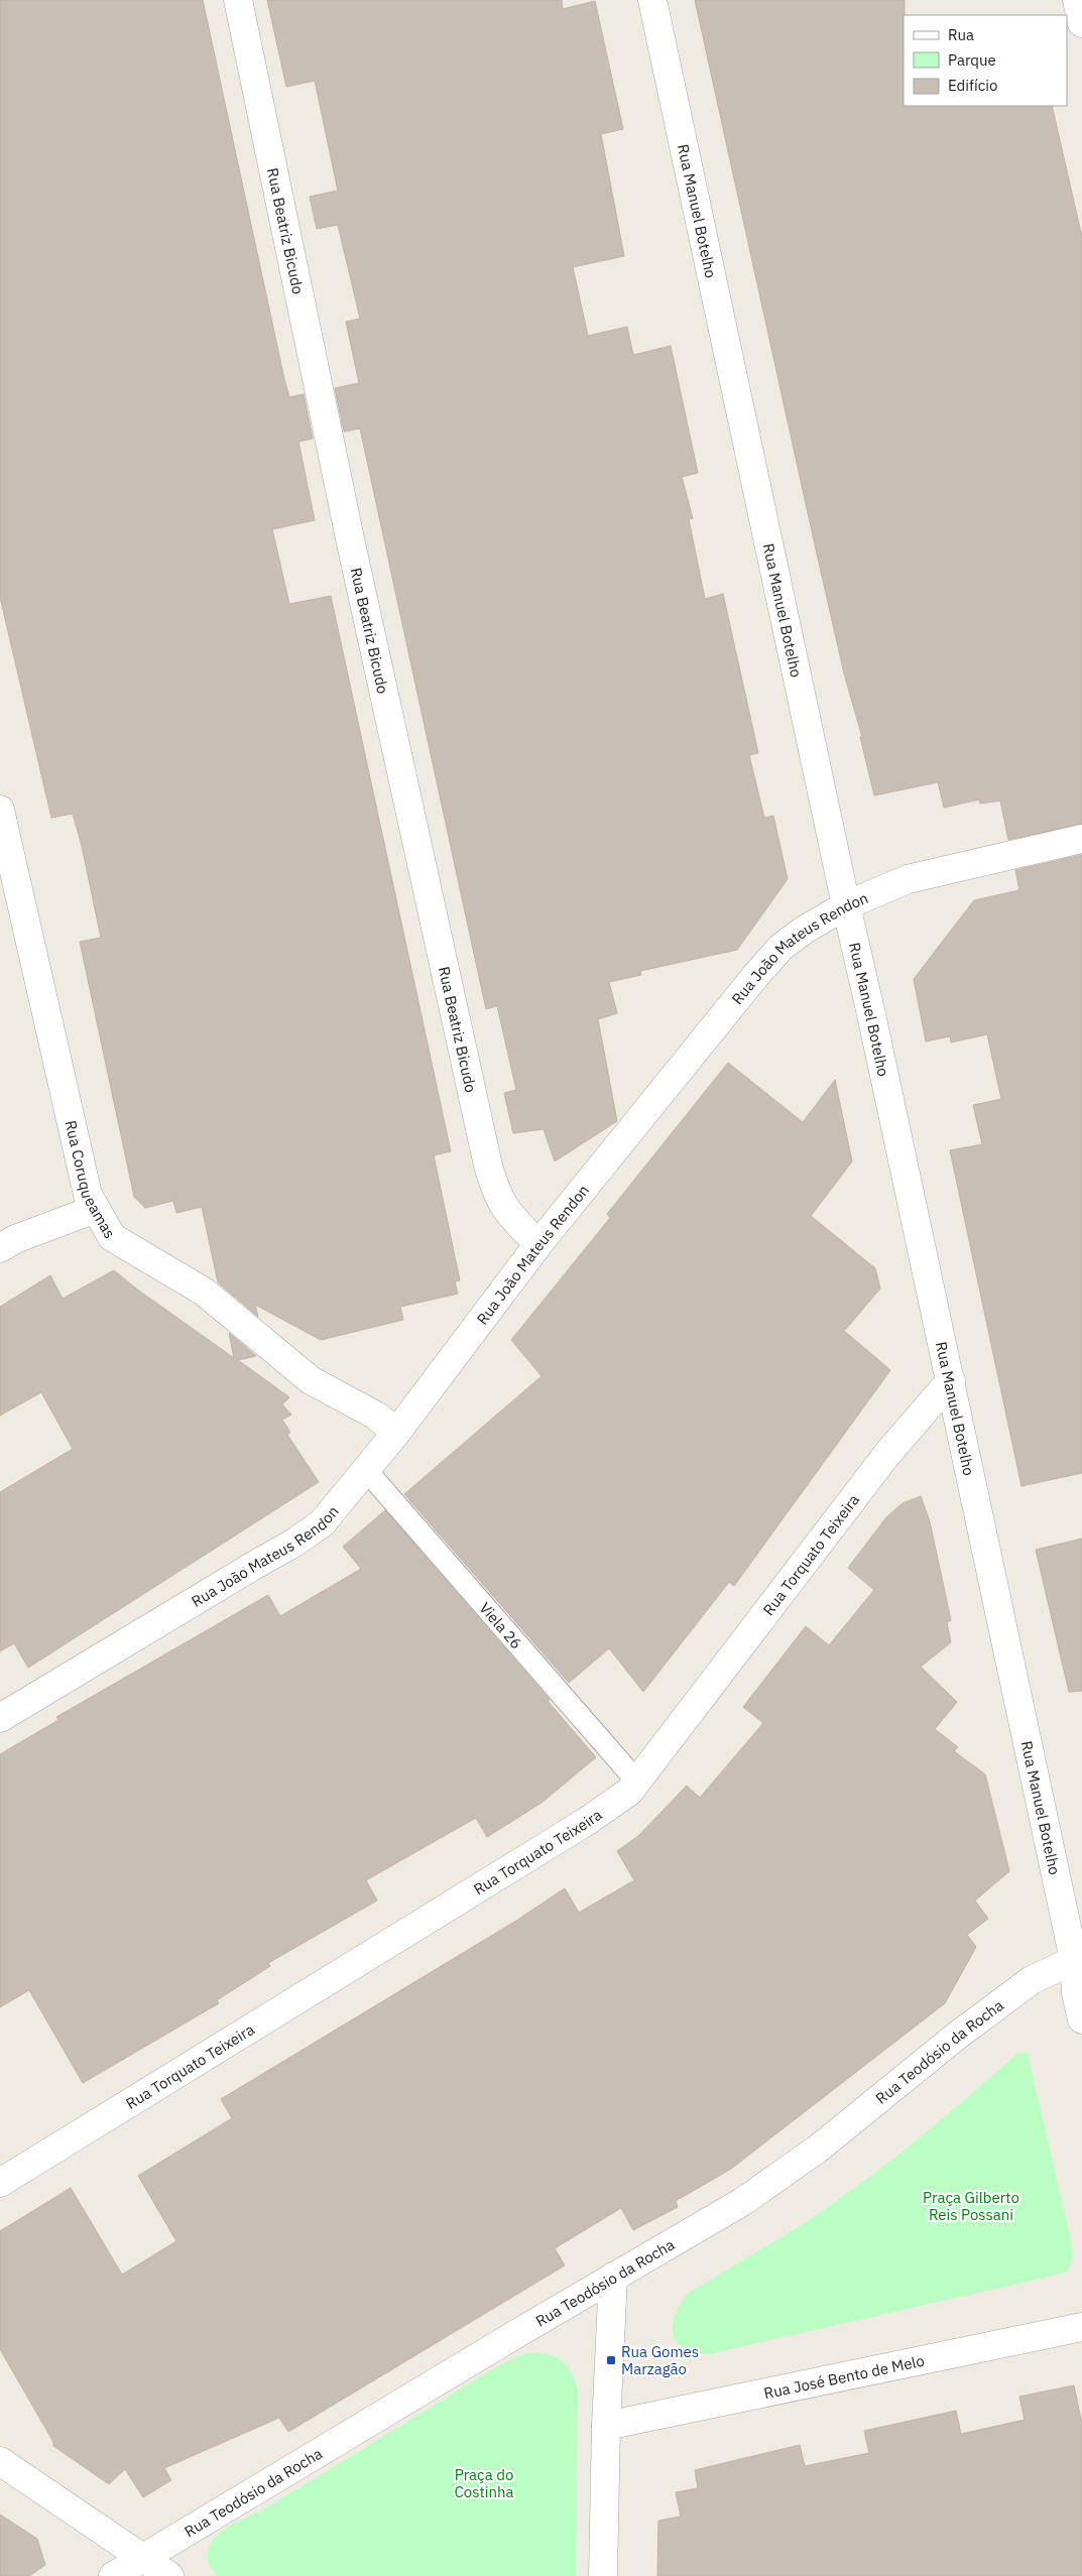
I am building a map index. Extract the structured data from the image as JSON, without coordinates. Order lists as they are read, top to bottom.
{
  "streets": {
    "street": [
      "Rua Manuel Botelho",
      "Rua Beatriz Bicudo",
      "Rua João Mateus Rendon",
      "Rua Coruqueamas",
      "Rua Torquato Teixeira",
      "Rua Teodósio da Rocha",
      "Rua José Bento de Melo"
    ],
    "lane": ["Viela 26"]
  },
  "crossings": [
    ["Rua Manuel Botelho", "Rua João Mateus Rendon"],
    ["Rua Manuel Botelho", "Rua Torquato Teixeira"],
    ["Rua Manuel Botelho", "Rua Teodósio da Rocha"],
    ["Rua Beatriz Bicudo", "Rua João Mateus Rendon"],
    ["Rua João Mateus Rendon", "Rua Coruqueamas"],
    ["Rua João Mateus Rendon", "Viela 26"],
    ["Rua Torquato Teixeira", "Viela 26"]
  ],
  "parks": ["Praça Gilberto Reis Possani", "Praça do Costinha"],
  "places": {
    "transit": ["Rua Gomes Marzagão"]
  },
  "legend": ["Rua", "Parque", "Edifício"]
}
